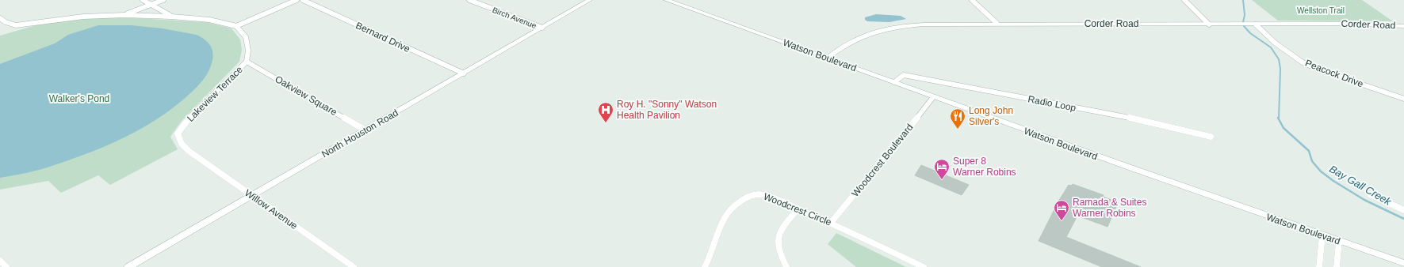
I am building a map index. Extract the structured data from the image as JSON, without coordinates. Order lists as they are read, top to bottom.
{
  "streets": {
    "street": [
      "Birch Avenue",
      "Corder Road",
      "Bernard Drive",
      "Watson Boulevard",
      "Peacock Drive",
      "Lakeview Terrace",
      "Oakview Square",
      "Radio Loop",
      "North Houston Road",
      "Woodcrest Boulevard",
      "Willow Avenue",
      "Woodcrest Circle"
    ]
  },
  "crossings": [
    ["Birch Avenue", "North Houston Road"],
    ["Corder Road", "Watson Boulevard"],
    ["Corder Road", "Peacock Drive"],
    ["Bernard Drive", "North Houston Road"],
    ["Watson Boulevard", "Radio Loop"],
    ["Watson Boulevard", "Woodcrest Boulevard"],
    ["Lakeview Terrace", "Oakview Square"],
    ["Lakeview Terrace", "Willow Avenue"],
    ["Oakview Square", "North Houston Road"],
    ["North Houston Road", "Willow Avenue"],
    ["Woodcrest Boulevard", "Woodcrest Circle"]
  ],
  "water": ["Bay Gall Creek"],
  "parks": ["Wellston Trail", "Walker's Pond"],
  "places": {
    "hospital": ["Roy H. \"Sonny\" Watson Health Pavilion"],
    "restaurant": ["Long John Silver's"],
    "hotel": ["Super 8 Warner Robins", "Ramada & Suites Warner Robins"]
  }
}
